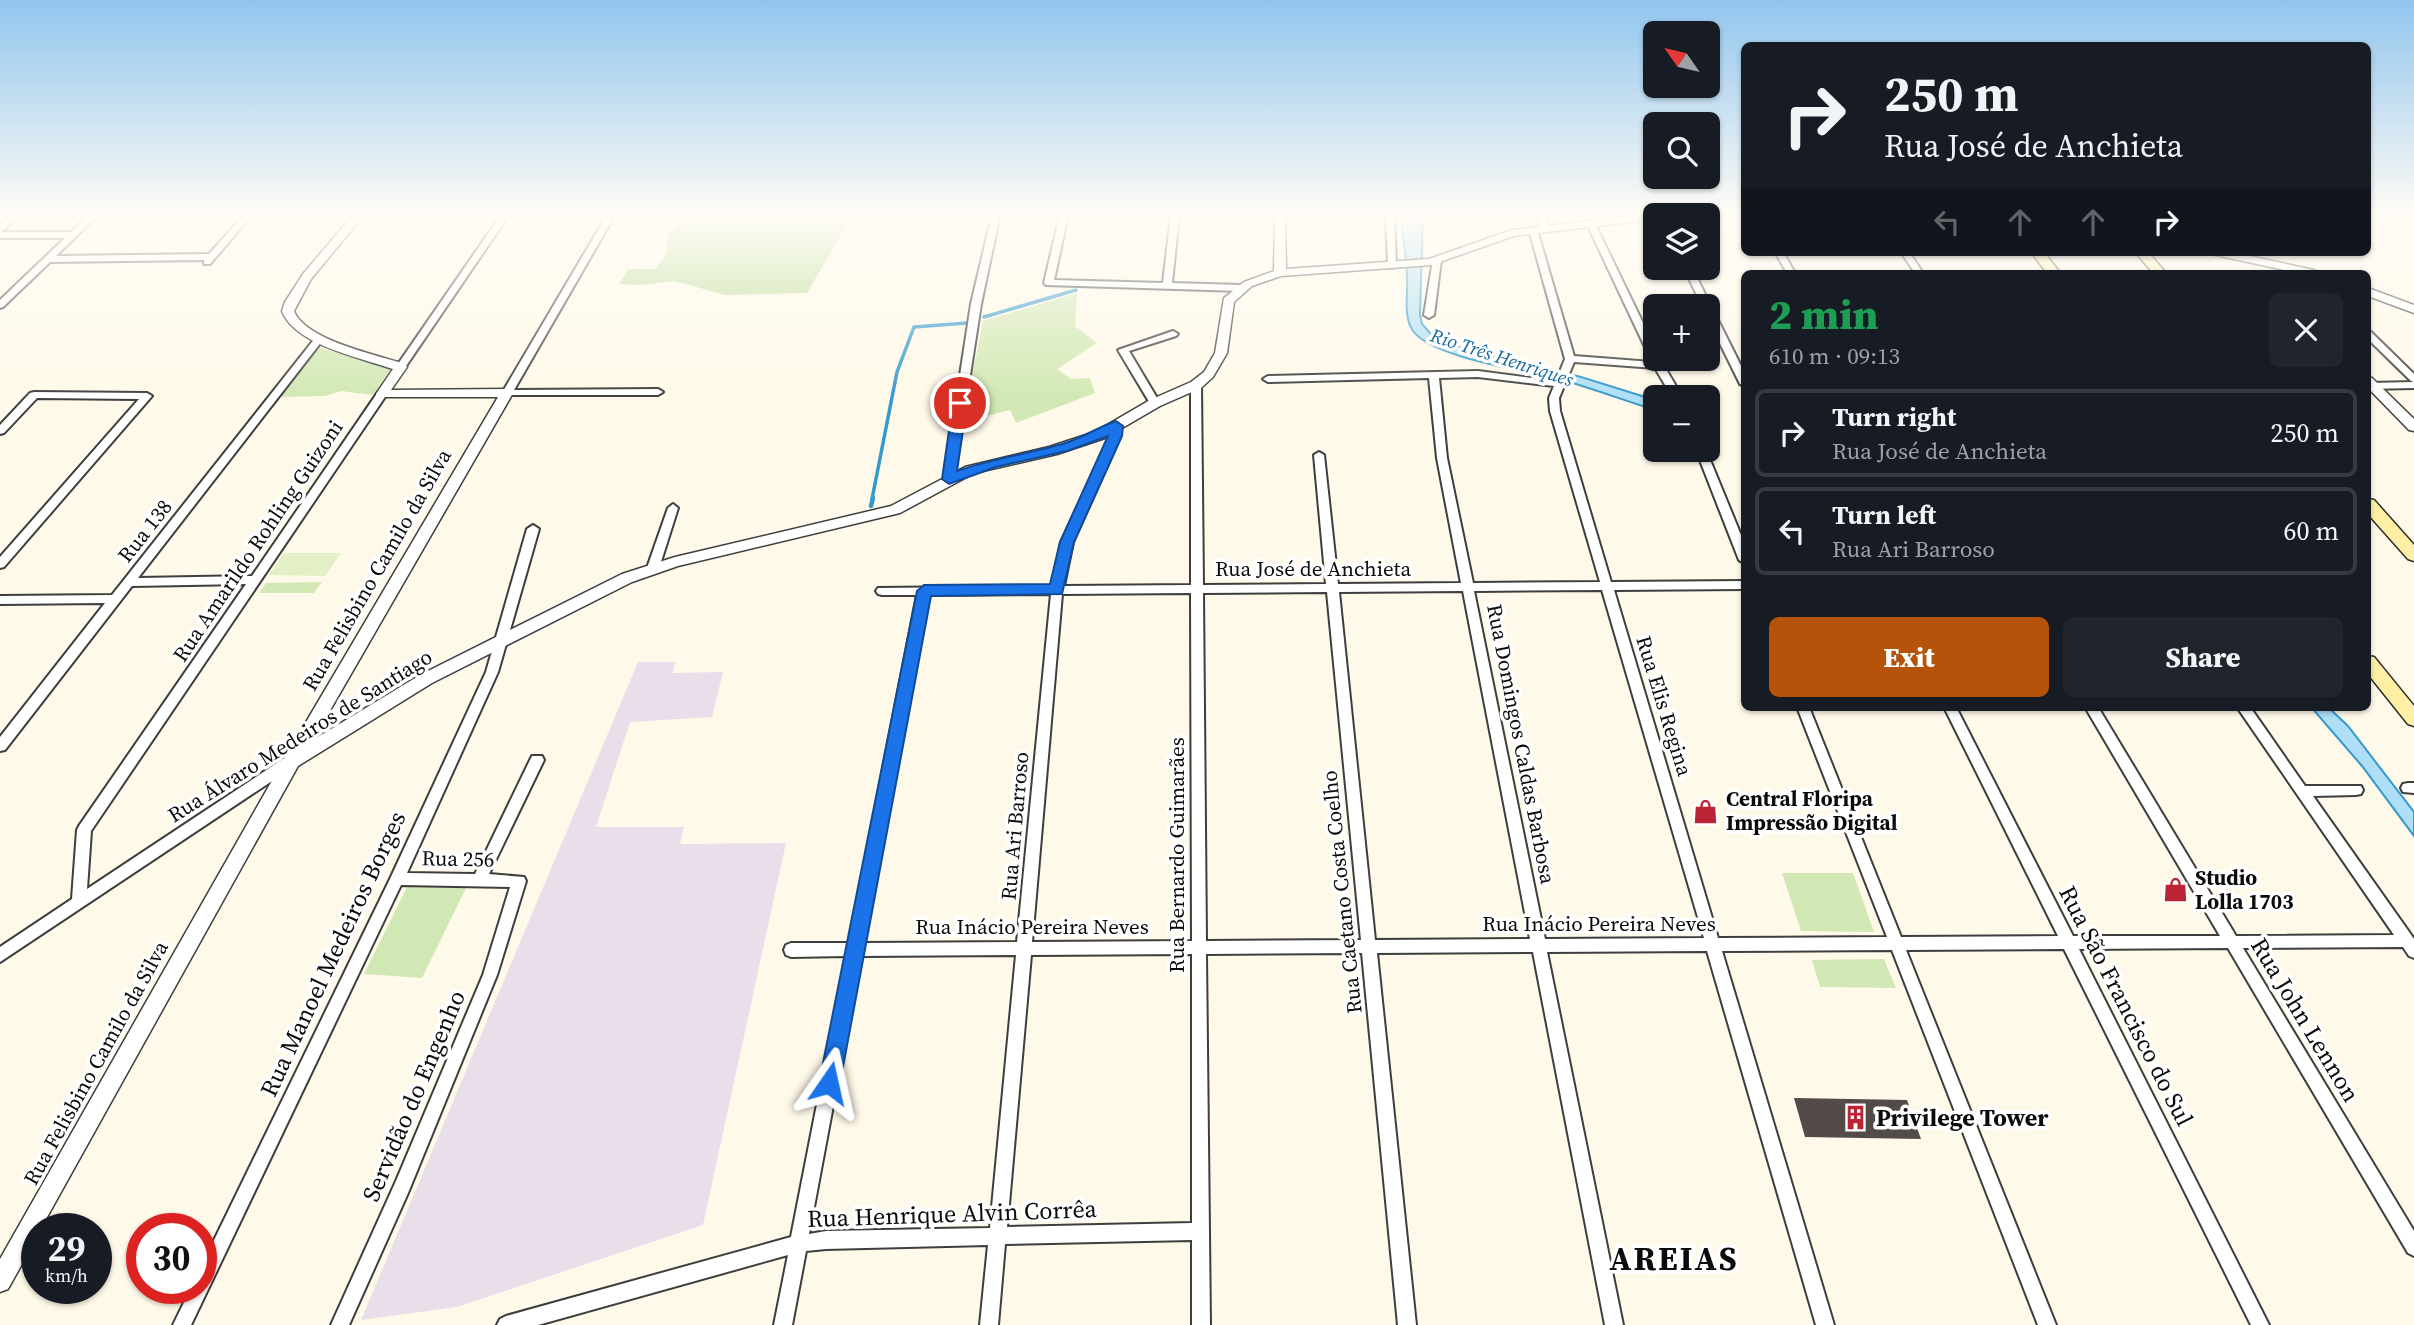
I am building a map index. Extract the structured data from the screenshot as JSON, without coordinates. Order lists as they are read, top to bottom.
{
  "streets": {
    "street": [
      "Rua 138",
      "Rua Amarildo Rohling Guizoni",
      "Rua José de Anchieta",
      "Rua Felisbino Camilo da Silva",
      "Rua Elis Regina",
      "Rua Álvaro Medeiros de Santiago",
      "Rua Domingos Caldas Barbosa",
      "Rua Ari Barroso",
      "Rua Bernardo Guimarães",
      "Rua 256",
      "Rua Caetano Costa Coelho",
      "Rua Inácio Pereira Neves",
      "Rua Manoel Medeiros Borges",
      "Rua São Francisco do Sul",
      "Rua John Lennon",
      "Servidão do Engenho",
      "Rua Henrique Alvin Corrêa"
    ]
  },
  "crossings": [
    ["Rua Amarildo Rohling Guizoni", "Rua Álvaro Medeiros de Santiago"],
    ["Rua José de Anchieta", "Rua Elis Regina"],
    ["Rua José de Anchieta", "Rua Domingos Caldas Barbosa"],
    ["Rua José de Anchieta", "Rua Ari Barroso"],
    ["Rua José de Anchieta", "Rua Bernardo Guimarães"],
    ["Rua José de Anchieta", "Rua Caetano Costa Coelho"],
    ["Rua Felisbino Camilo da Silva", "Rua Álvaro Medeiros de Santiago"],
    ["Rua Elis Regina", "Rua Inácio Pereira Neves"],
    ["Rua Álvaro Medeiros de Santiago", "Rua Ari Barroso"],
    ["Rua Álvaro Medeiros de Santiago", "Rua Bernardo Guimarães"],
    ["Rua Álvaro Medeiros de Santiago", "Rua Manoel Medeiros Borges"],
    ["Rua Domingos Caldas Barbosa", "Rua Inácio Pereira Neves"],
    ["Rua Ari Barroso", "Rua Inácio Pereira Neves"],
    ["Rua Ari Barroso", "Rua Henrique Alvin Corrêa"],
    ["Rua Bernardo Guimarães", "Rua Inácio Pereira Neves"],
    ["Rua Bernardo Guimarães", "Rua Henrique Alvin Corrêa"],
    ["Rua 256", "Rua Manoel Medeiros Borges"],
    ["Rua 256", "Servidão do Engenho"],
    ["Rua Caetano Costa Coelho", "Rua Inácio Pereira Neves"],
    ["Rua Inácio Pereira Neves", "Rua São Francisco do Sul"],
    ["Rua Inácio Pereira Neves", "Rua John Lennon"]
  ],
  "districts": ["AREIAS"],
  "water": ["Rio Três Henriques"],
  "places": {
    "shop": ["Central Floripa Impressão Digital", "Studio Lolla 1703"],
    "building": ["Privilege Tower"]
  },
  "north": "top left",
  "page": {
    "map_buttons": ["+", "−"],
    "turn": ["250 m", "Rua José de Anchieta"],
    "heading": ["2 min", "610 m · 09:13"],
    "list": [
      {
        "name": "Turn right",
        "note": "Rua José de Anchieta",
        "value": "250 m"
      },
      {
        "name": "Turn left",
        "note": "Rua Ari Barroso",
        "value": "60 m"
      }
    ],
    "buttons": ["Exit", "Share"],
    "speed": "29 km/h",
    "limit": "30"
  }
}
